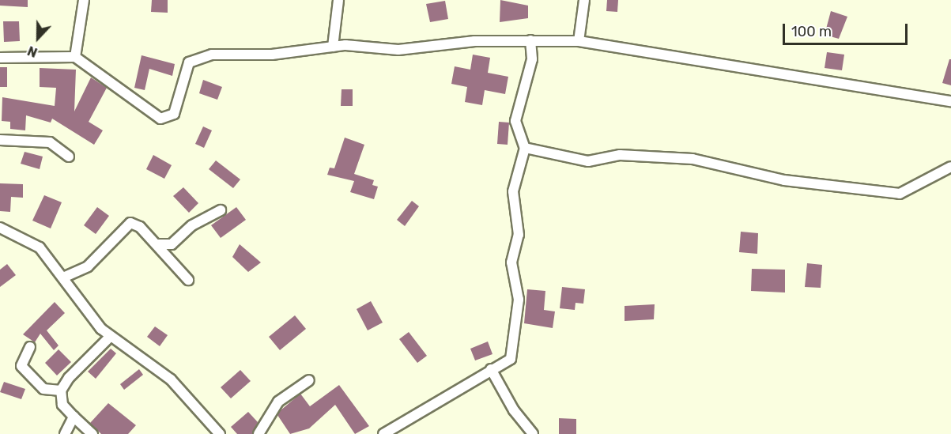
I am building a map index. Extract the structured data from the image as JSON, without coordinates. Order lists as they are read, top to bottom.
{
  "scale_bar": "100 m",
  "north": "bottom"
}
